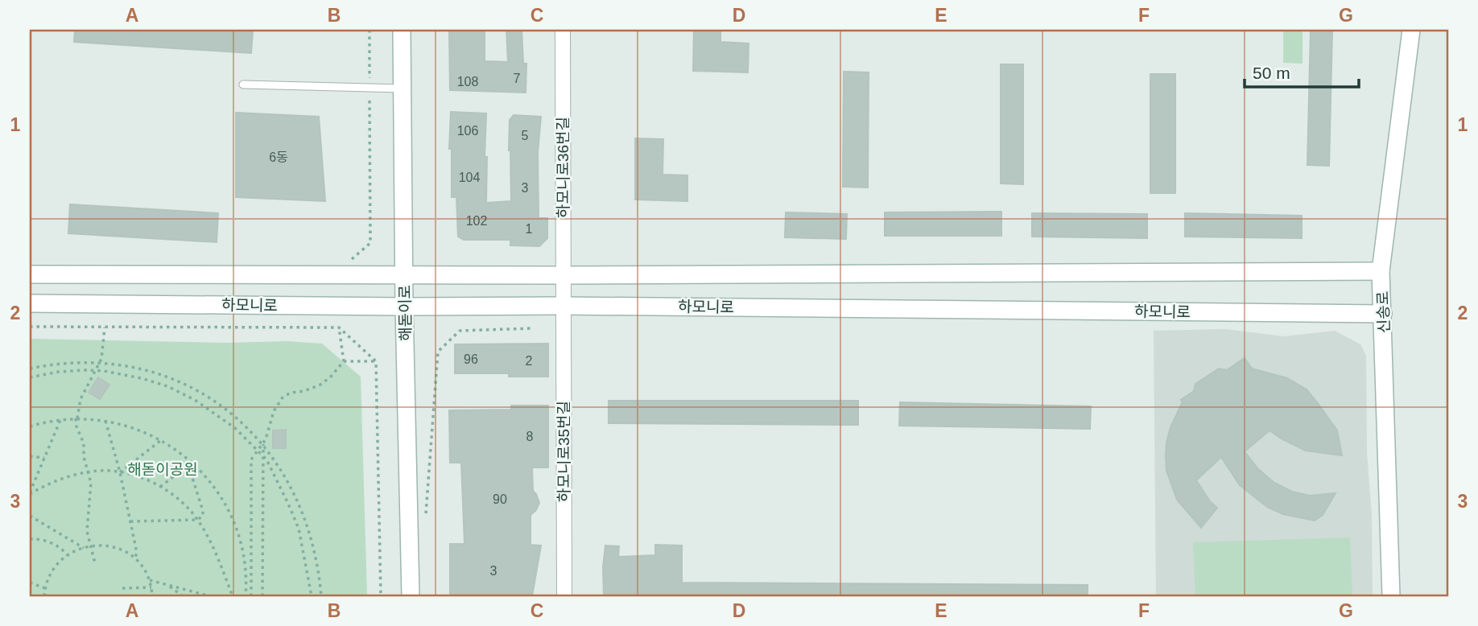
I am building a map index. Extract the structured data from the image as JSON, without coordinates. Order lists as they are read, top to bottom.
{
  "streets": {
    "street": [
      "하모니로36번길",
      "하모니로",
      "신송로",
      "해돋이로",
      "하모니로35번길"
    ]
  },
  "crossings": [
    ["하모니로36번길", "하모니로"],
    ["하모니로36번길", "하모니로35번길"],
    ["하모니로", "신송로"],
    ["하모니로", "해돋이로"],
    ["하모니로", "하모니로35번길"]
  ],
  "parks": ["해돋이공원"],
  "house_numbers": [
    "7",
    "108",
    "106",
    "5",
    "6동",
    "104",
    "3",
    "102",
    "1",
    "96",
    "2",
    "8",
    "90",
    "3"
  ],
  "scale_bar": "50 m",
  "grid": {
    "columns": [
      "A",
      "B",
      "C",
      "D",
      "E",
      "F",
      "G"
    ],
    "rows": ["1", "2", "3"]
  }
}
